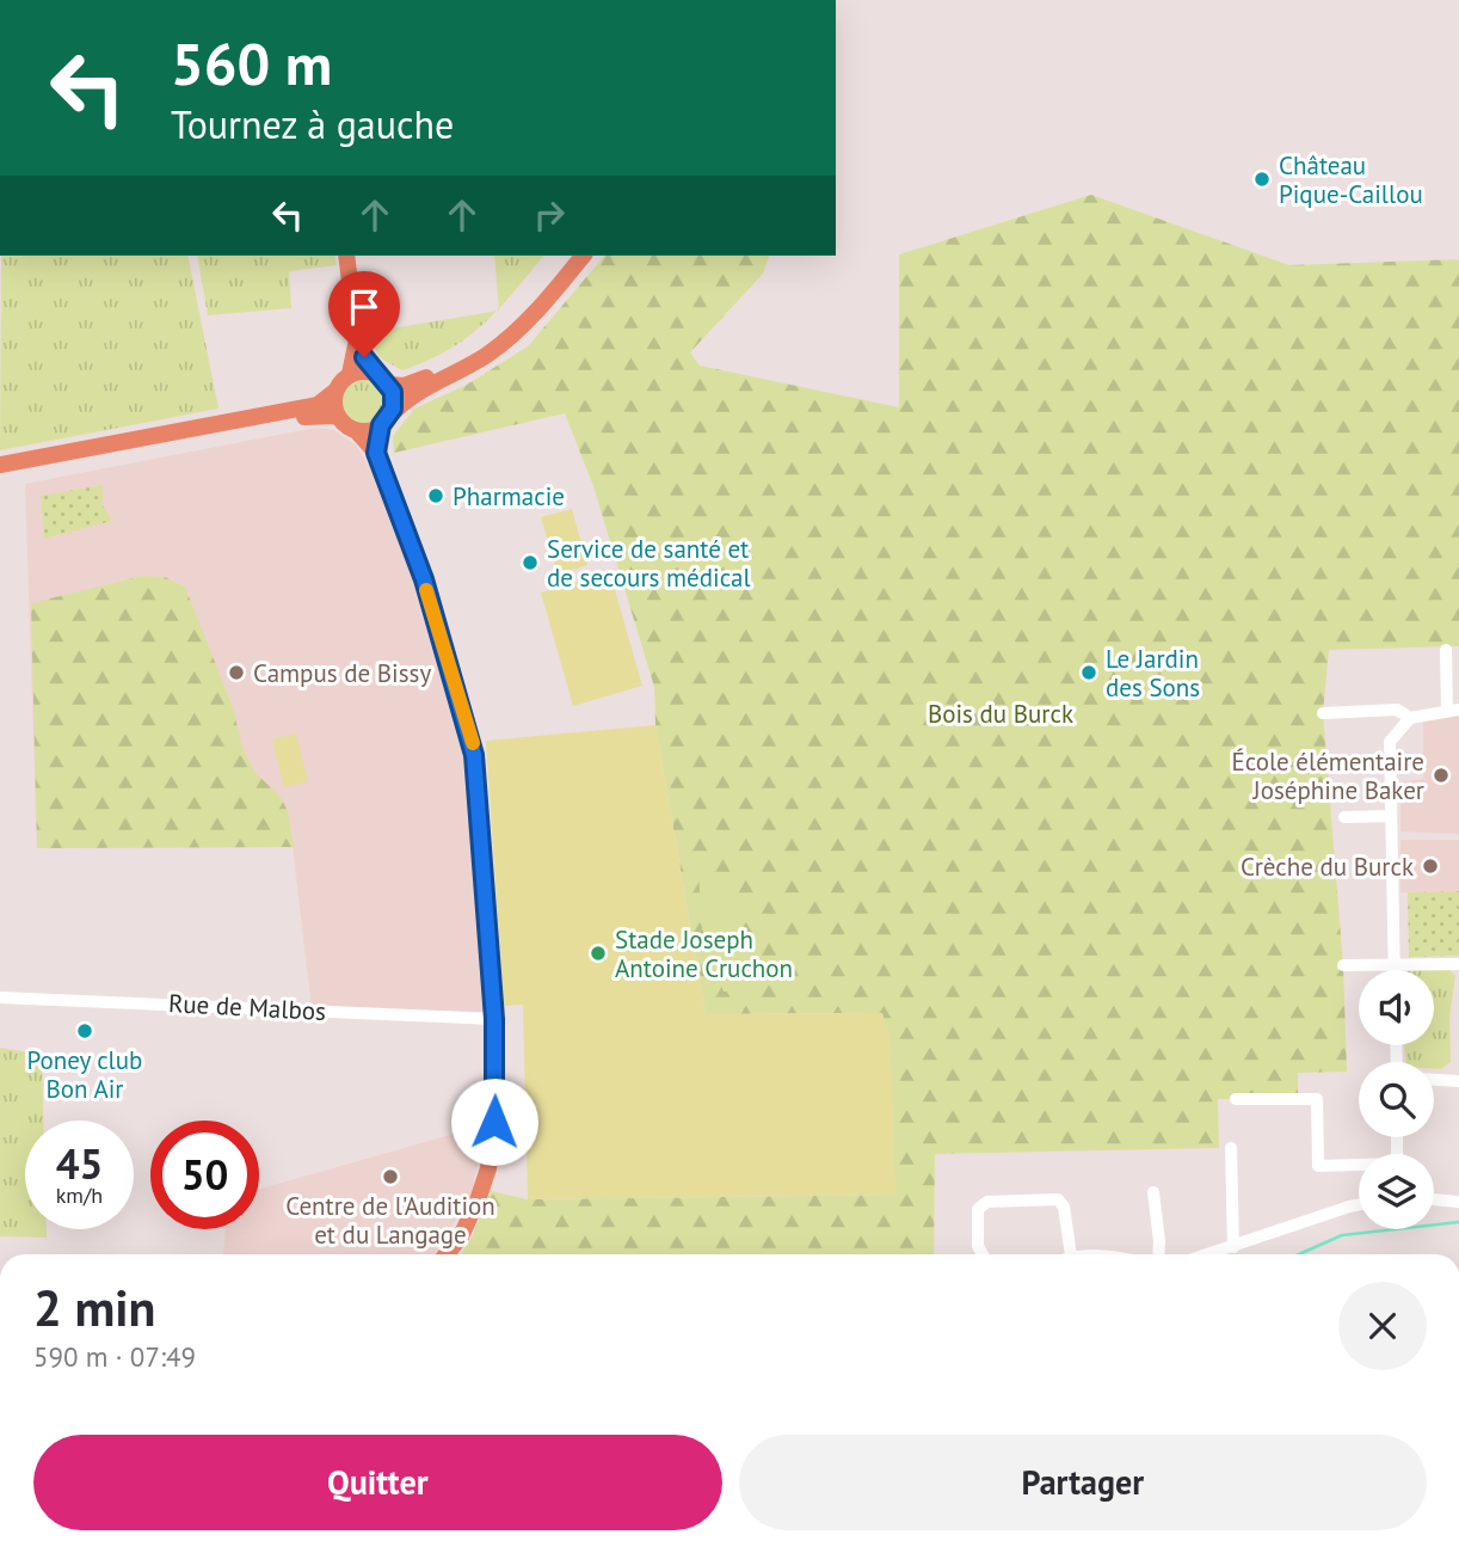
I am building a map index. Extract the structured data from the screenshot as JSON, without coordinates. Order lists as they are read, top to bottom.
{
  "streets": {
    "street": ["Rue de Malbos"]
  },
  "parks": ["Bois du Burck"],
  "places": [
    "Château Pique-Caillou",
    "Pharmacie",
    "Service de santé et de secours médical",
    "Campus de Bissy",
    "Le Jardin des Sons",
    "École élémentaire Joséphine Baker",
    "Crèche du Burck",
    "Stade Joseph Antoine Cruchon",
    "Poney club Bon Air",
    "Centre de l'Audition et du Langage"
  ],
  "page": {
    "turn": ["560 m", "Tournez à gauche"],
    "speed": "45 km/h",
    "limit": "50",
    "heading": ["2 min", "590 m · 07:49"],
    "buttons": ["Quitter", "Partager"]
  }
}
